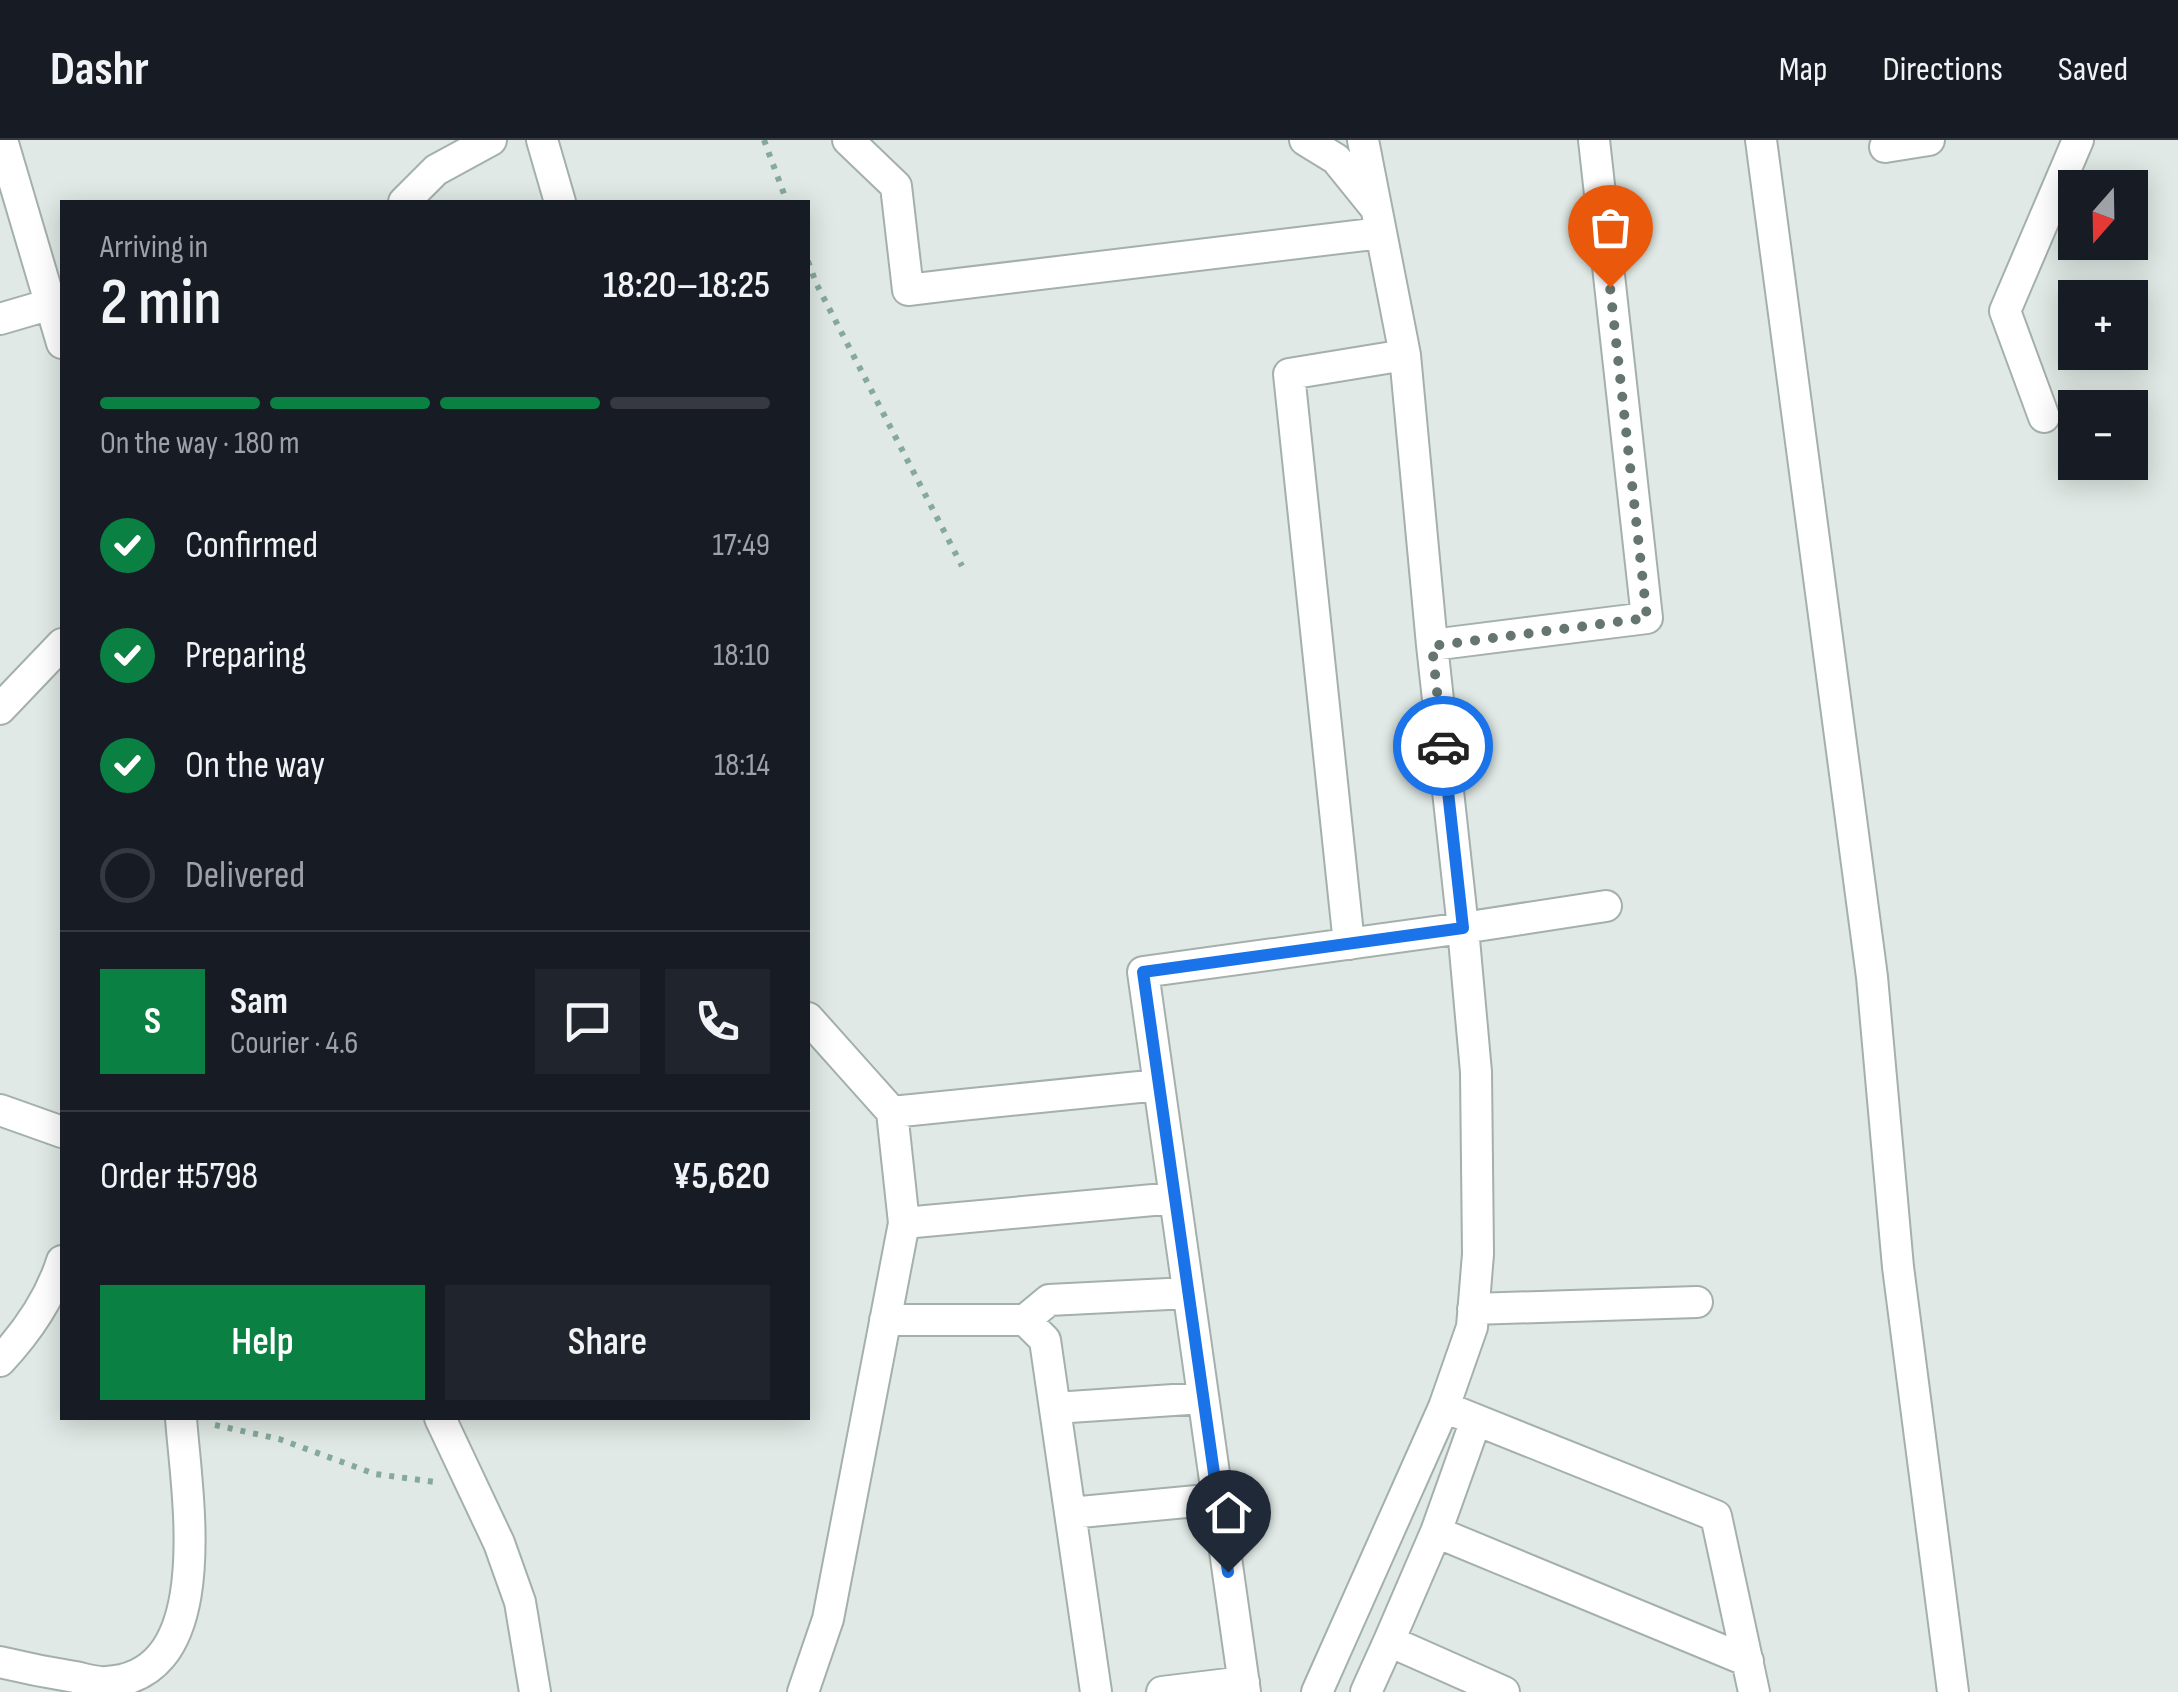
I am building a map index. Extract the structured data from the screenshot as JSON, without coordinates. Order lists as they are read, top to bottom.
{
  "north": "bottom",
  "page": {
    "header": "Dashr",
    "nav": ["Map", "Directions", "Saved"],
    "map_buttons": ["+", "−"],
    "heading": ["2 min", "Arriving in", "18:20–18:25"],
    "panel": [
      "Sam",
      "Courier · 4.6",
      "Order #5798",
      "¥5,620"
    ],
    "bar": "On the way · 180 m",
    "list": [
      ["Confirmed", "17:49"],
      ["Preparing", "18:10"],
      ["On the way", "18:14"],
      "Delivered"
    ],
    "round": "S",
    "buttons": ["Help", "Share"]
  }
}
